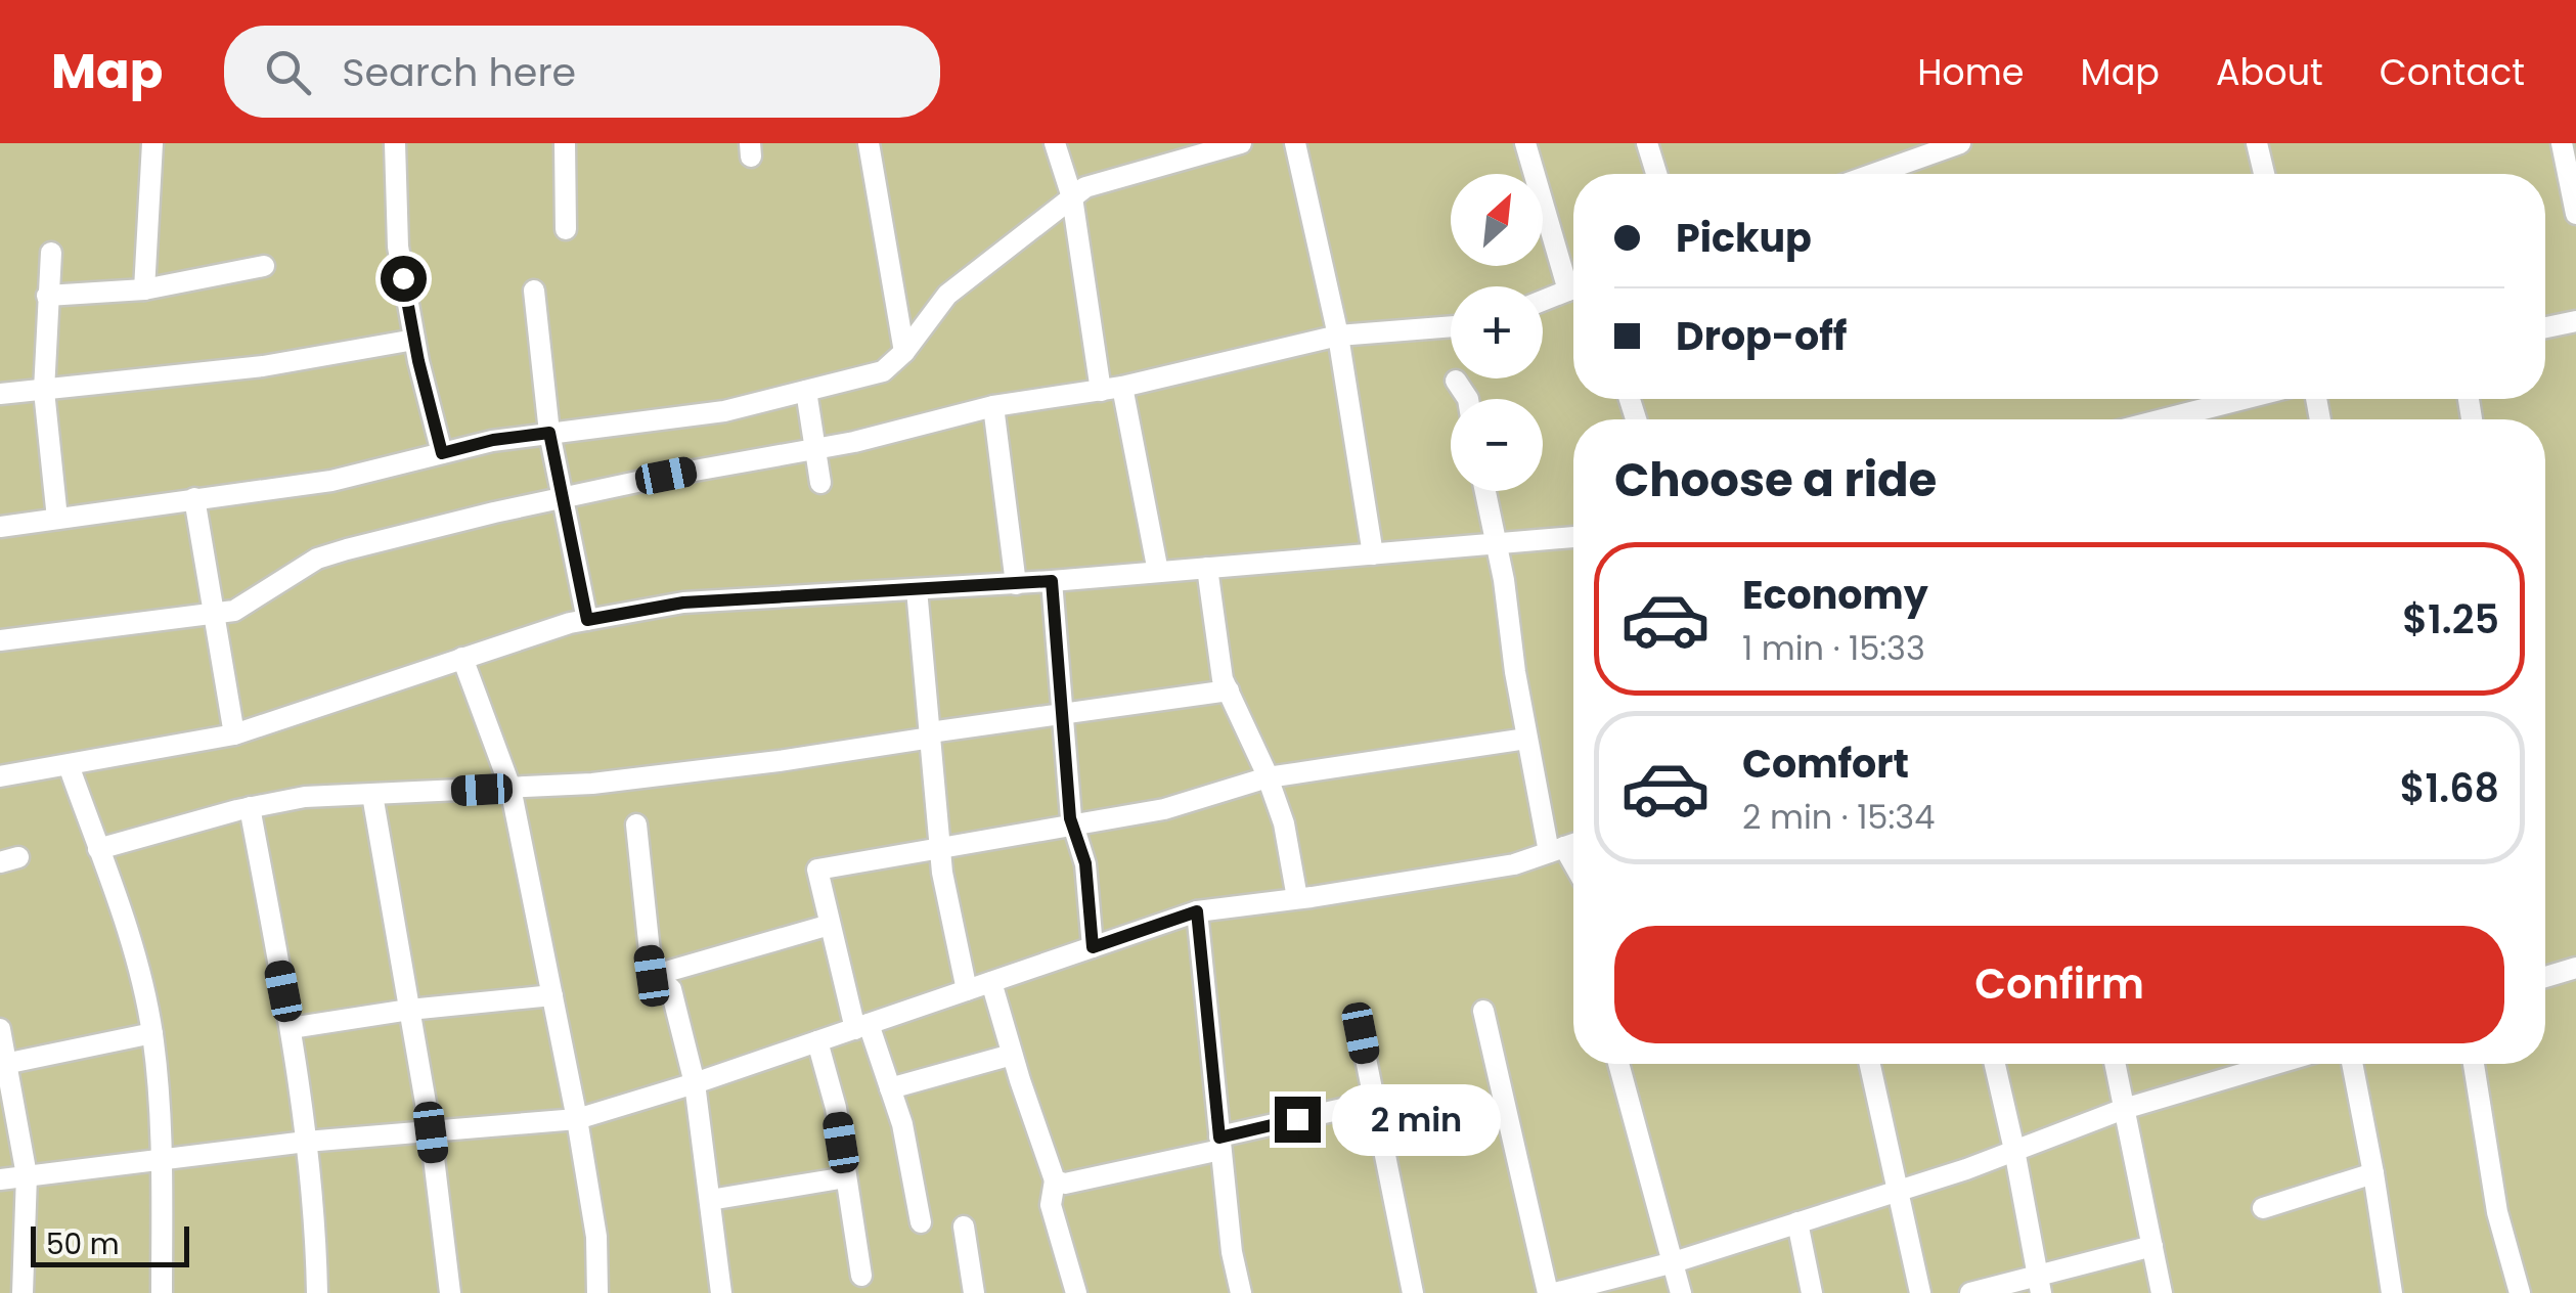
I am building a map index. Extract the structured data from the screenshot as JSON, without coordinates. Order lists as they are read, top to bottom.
{
  "scale_bar": "50 m",
  "north": "top right",
  "page": {
    "header": "Map",
    "search": "Search here",
    "nav": [
      "Home",
      "Map",
      "About",
      "Contact"
    ],
    "map_buttons": ["+", "−"],
    "banner": ["Pickup", "Drop-off"],
    "heading": "Choose a ride",
    "list": [
      {
        "name": "Economy",
        "note": "1 min · 15:33",
        "value": "$1.25"
      },
      {
        "name": "Comfort",
        "note": "2 min · 15:34",
        "value": "$1.68"
      }
    ],
    "buttons": "Confirm",
    "bubble": "2 min",
    "scale": "50 m"
  }
}
